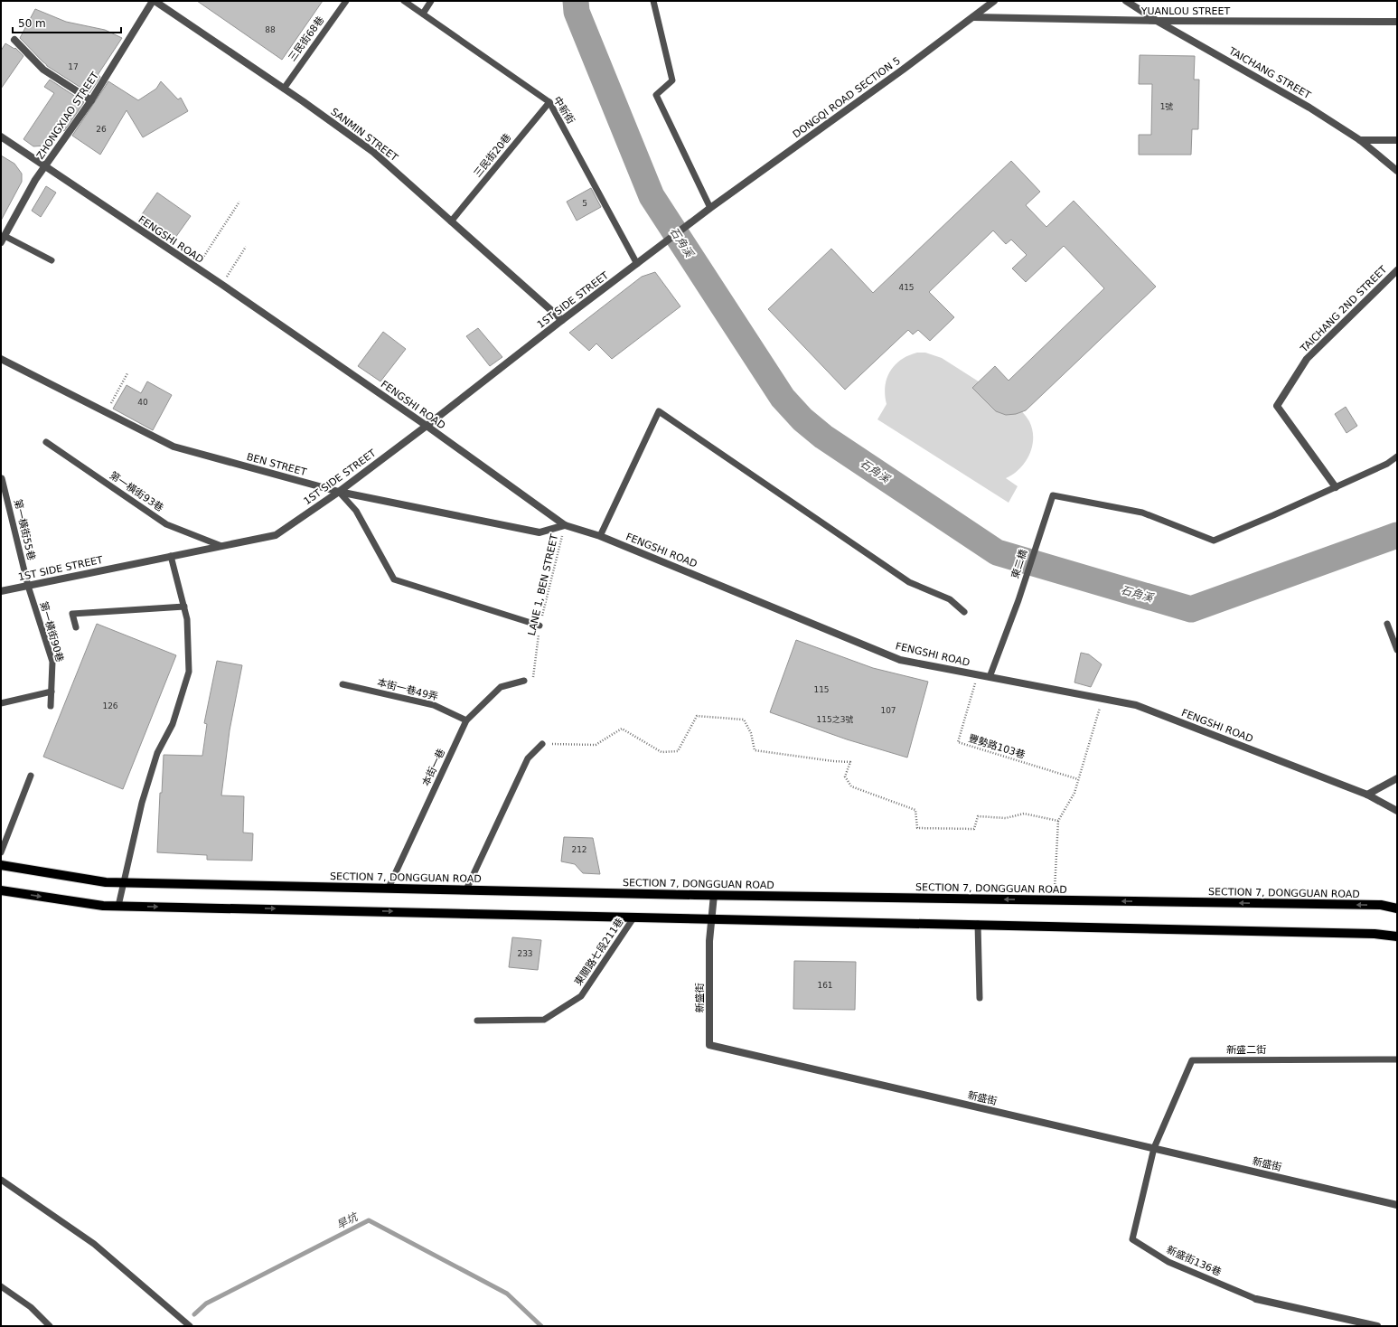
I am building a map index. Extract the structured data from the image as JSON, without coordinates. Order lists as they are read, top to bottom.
{
  "streets": {
    "main road": ["SECTION 7, DONGGUAN ROAD"],
    "street": [
      "YUANLOU STREET",
      "TAICHANG STREET",
      "DONGQI ROAD SECTION 5",
      "ZHONGXIAO STREET",
      "SANMIN STREET",
      "FENGSHI ROAD",
      "1ST SIDE STREET",
      "TAICHANG 2ND STREET",
      "BEN STREET",
      "新盛街"
    ],
    "lane": [
      "三民街68巷",
      "中新街",
      "三民街20巷",
      "第一橫街93巷",
      "第一橫街55巷",
      "東二橋",
      "第一橫街90巷",
      "本街一巷49弄",
      "本街一巷",
      "東關路七段211巷",
      "新盛二街",
      "新盛街136巷"
    ],
    "path": ["LANE 1, BEN STREET", "豐勢路103巷"]
  },
  "crossings": [
    ["YUANLOU STREET", "TAICHANG STREET"],
    ["YUANLOU STREET", "DONGQI ROAD SECTION 5"],
    ["三民街68巷", "SANMIN STREET"],
    ["DONGQI ROAD SECTION 5", "中新街"],
    ["DONGQI ROAD SECTION 5", "1ST SIDE STREET"],
    ["中新街", "三民街20巷"],
    ["中新街", "1ST SIDE STREET"],
    ["ZHONGXIAO STREET", "SANMIN STREET"],
    ["ZHONGXIAO STREET", "FENGSHI ROAD"],
    ["SANMIN STREET", "三民街20巷"],
    ["SANMIN STREET", "1ST SIDE STREET"],
    ["FENGSHI ROAD", "1ST SIDE STREET"],
    ["FENGSHI ROAD", "BEN STREET"],
    ["FENGSHI ROAD", "東二橋"],
    ["FENGSHI ROAD", "LANE 1, BEN STREET"],
    ["FENGSHI ROAD", "豐勢路103巷"],
    ["1ST SIDE STREET", "BEN STREET"],
    ["1ST SIDE STREET", "第一橫街93巷"],
    ["1ST SIDE STREET", "第一橫街55巷"],
    ["1ST SIDE STREET", "第一橫街90巷"],
    ["TAICHANG 2ND STREET", "東二橋"],
    ["BEN STREET", "LANE 1, BEN STREET"],
    ["第一橫街55巷", "第一橫街90巷"],
    ["LANE 1, BEN STREET", "本街一巷"],
    ["本街一巷49弄", "本街一巷"],
    ["本街一巷", "SECTION 7, DONGGUAN ROAD"],
    ["SECTION 7, DONGGUAN ROAD", "新盛街"],
    ["新盛街", "新盛二街"],
    ["新盛街", "新盛街136巷"],
    ["新盛二街", "新盛街136巷"]
  ],
  "water": ["石角溪", "旱坑"],
  "house_numbers": [
    "88",
    "17",
    "1號",
    "26",
    "5",
    "415",
    "40",
    "115",
    "126",
    "107",
    "115之3號",
    "212",
    "233",
    "161"
  ],
  "scale_bar": "50 m"
}
